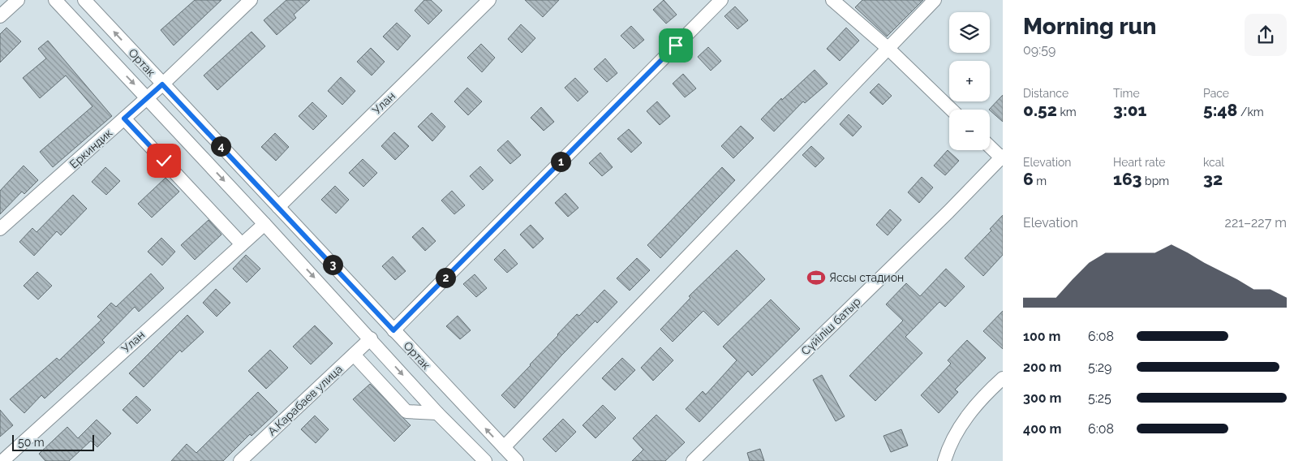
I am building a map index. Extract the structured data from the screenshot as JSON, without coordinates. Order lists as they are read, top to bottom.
{
  "streets": {
    "street": [
      "Ортак",
      "Улан",
      "Еркиндик",
      "Сүйіліш батыр",
      "А.Карабаев улица"
    ]
  },
  "crossings": [
    ["Ортак", "Улан"],
    ["Ортак", "Еркиндик"],
    ["Ортак", "А.Карабаев улица"]
  ],
  "places": {
    "sports": ["Яссы стадион"]
  },
  "scale_bar": "50 m",
  "page": {
    "heading": ["Morning run", "09:59"],
    "map_buttons": ["+", "−"],
    "stats": [
      ["Distance", "0.52 km"],
      ["Time", "3:01"],
      ["Pace", "5:48 /km"],
      ["Elevation", "6 m"],
      ["Heart rate", "163 bpm"],
      ["kcal", "32"]
    ],
    "pins": [
      "4",
      "1",
      "3",
      "2"
    ],
    "chart": ["Elevation", "221–227 m"],
    "list": [
      {
        "name": "100 m",
        "note": "6:08"
      },
      {
        "name": "200 m",
        "note": "5:29"
      },
      {
        "name": "300 m",
        "note": "5:25"
      },
      {
        "name": "400 m",
        "note": "6:08"
      }
    ],
    "scale": "50 m"
  }
}
